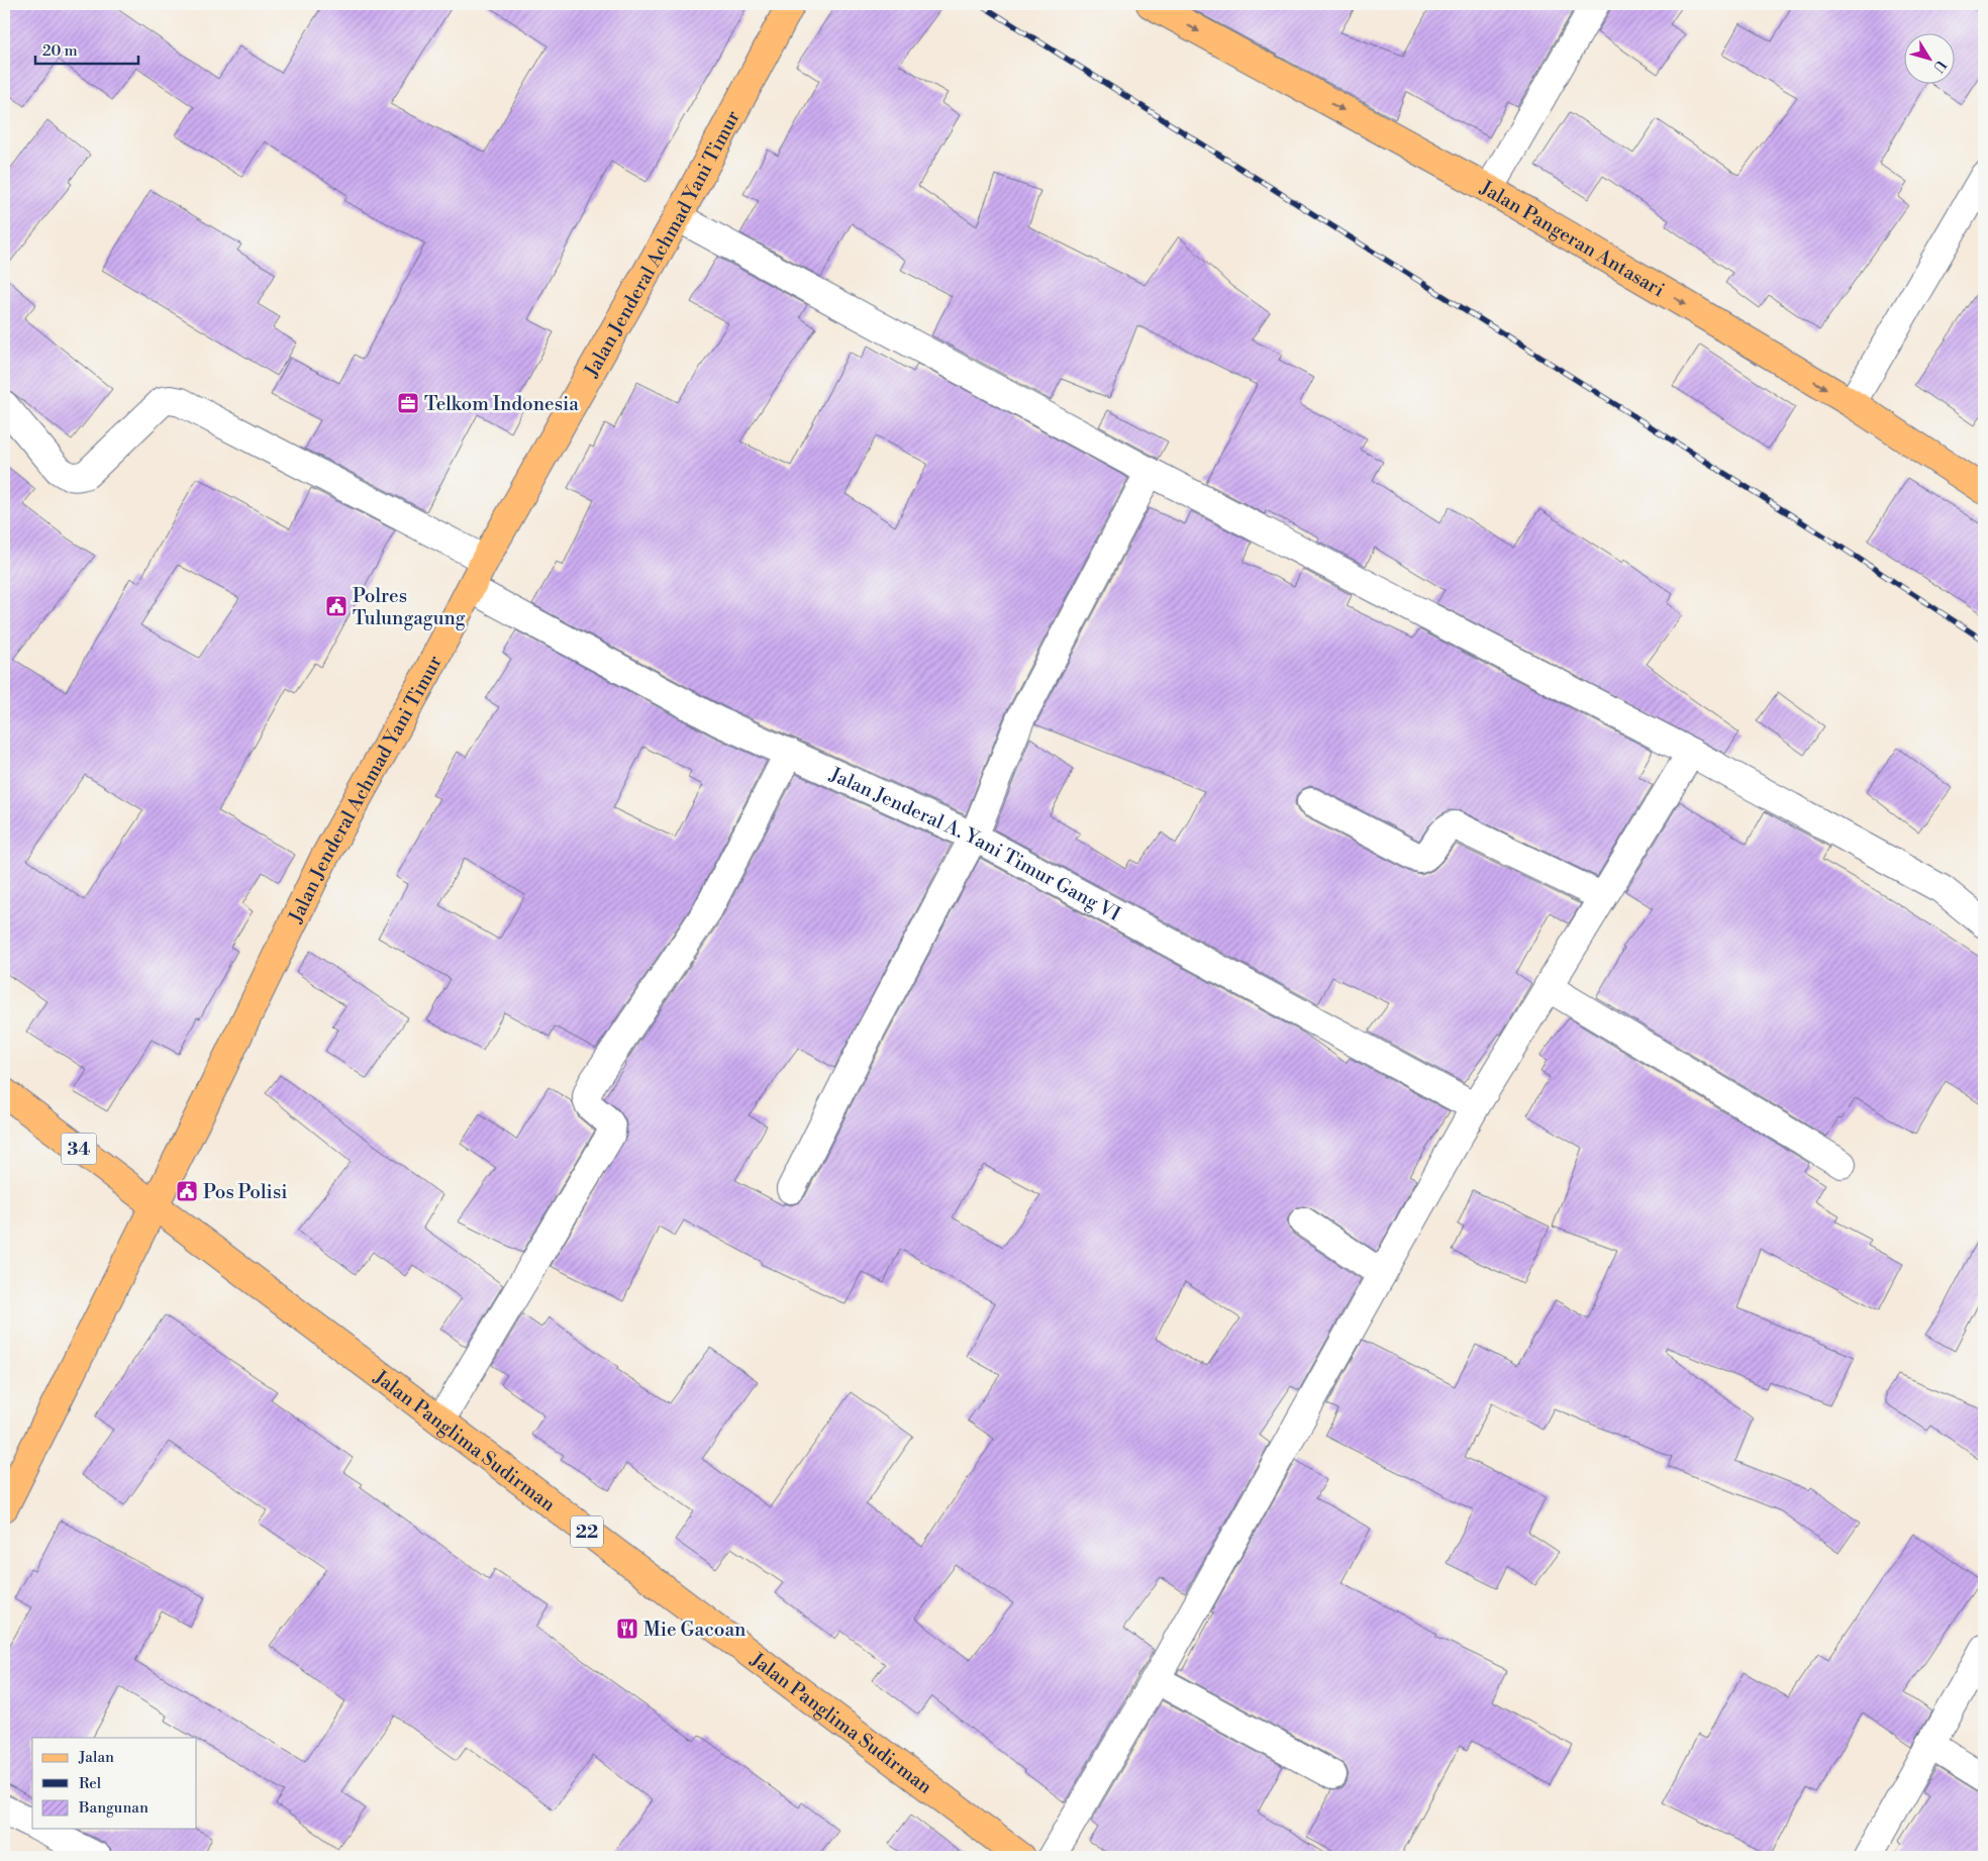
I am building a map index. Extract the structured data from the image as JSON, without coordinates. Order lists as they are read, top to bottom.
{
  "streets": {
    "main road": [
      "Jalan Pangeran Antasari",
      "Jalan Jenderal Achmad Yani Timur",
      "34",
      "Jalan Panglima Sudirman",
      "22"
    ],
    "street": ["Jalan Jenderal A. Yani Timur Gang VI"]
  },
  "crossings": [
    ["Jalan Jenderal Achmad Yani Timur", "Jalan Jenderal A. Yani Timur Gang VI"],
    ["Jalan Jenderal Achmad Yani Timur", "34"],
    ["Jalan Jenderal Achmad Yani Timur", "Jalan Panglima Sudirman"],
    ["34", "Jalan Panglima Sudirman"]
  ],
  "one_way": ["Jalan Pangeran Antasari"],
  "places": {
    "office": ["Telkom Indonesia"],
    "public building": ["Polres Tulungagung", "Pos Polisi"],
    "restaurant": ["Mie Gacoan"]
  },
  "legend": ["Jalan", "Rel", "Bangunan"],
  "scale_bar": "20 m",
  "north": "bottom right"
}
